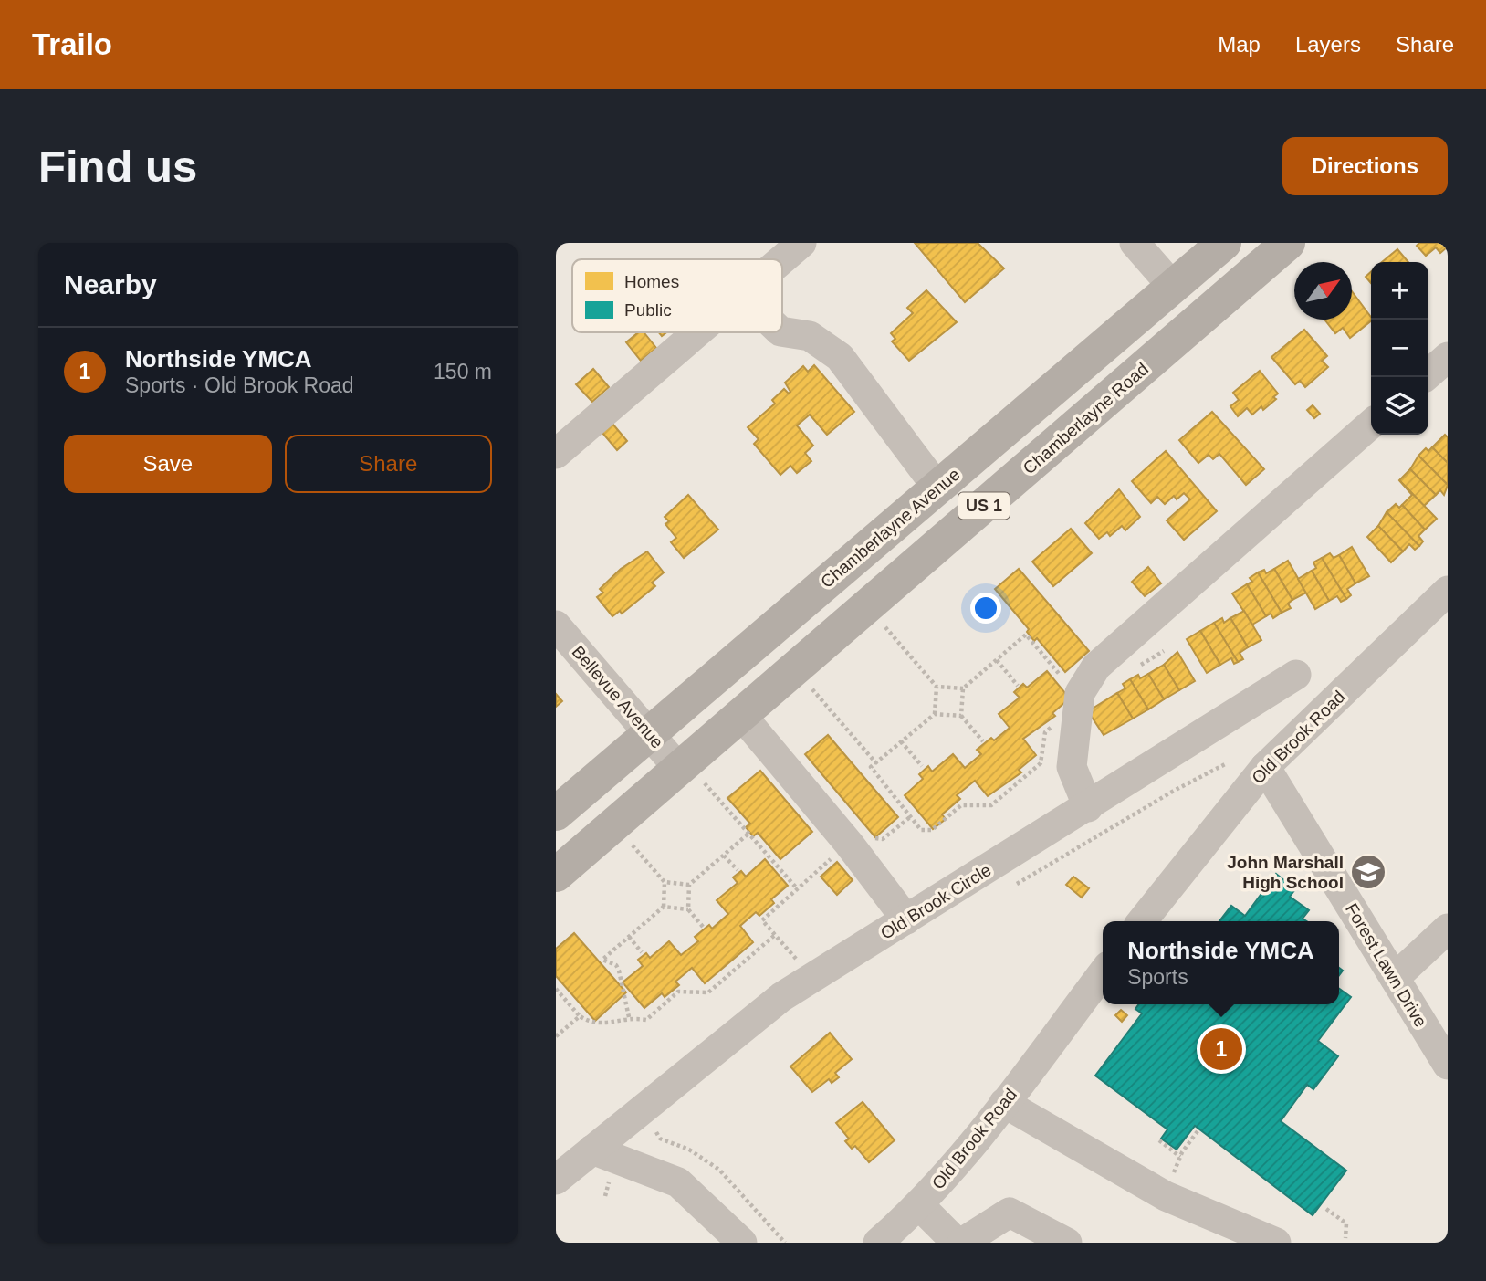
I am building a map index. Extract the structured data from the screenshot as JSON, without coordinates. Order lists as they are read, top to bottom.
{
  "streets": {
    "main road": ["Chamberlayne Road", "US 1", "Chamberlayne Avenue"],
    "street": [
      "Bellevue Avenue",
      "Old Brook Road",
      "Old Brook Circle",
      "Forest Lawn Drive"
    ]
  },
  "crossings": [
    ["Chamberlayne Road", "US 1"],
    ["Chamberlayne Road", "Bellevue Avenue"],
    ["US 1", "Bellevue Avenue"],
    ["Chamberlayne Avenue", "Bellevue Avenue"],
    ["Old Brook Road", "Forest Lawn Drive"]
  ],
  "places": {
    "school or university": ["John Marshall High School"]
  },
  "legend": ["Homes", "Public"],
  "north": "top right",
  "page": {
    "header": "Trailo",
    "nav": ["Map", "Layers", "Share"],
    "buttons": [
      "Directions",
      ["Save", "Share"]
    ],
    "title": "Find us",
    "heading": "Nearby",
    "map_buttons": ["+", "−"],
    "list": [
      {
        "mark": "1",
        "name": "Northside YMCA",
        "note": "Sports · Old Brook Road",
        "value": "150 m"
      }
    ],
    "popup": ["Northside YMCA", "Sports"],
    "pins": "1"
  }
}
